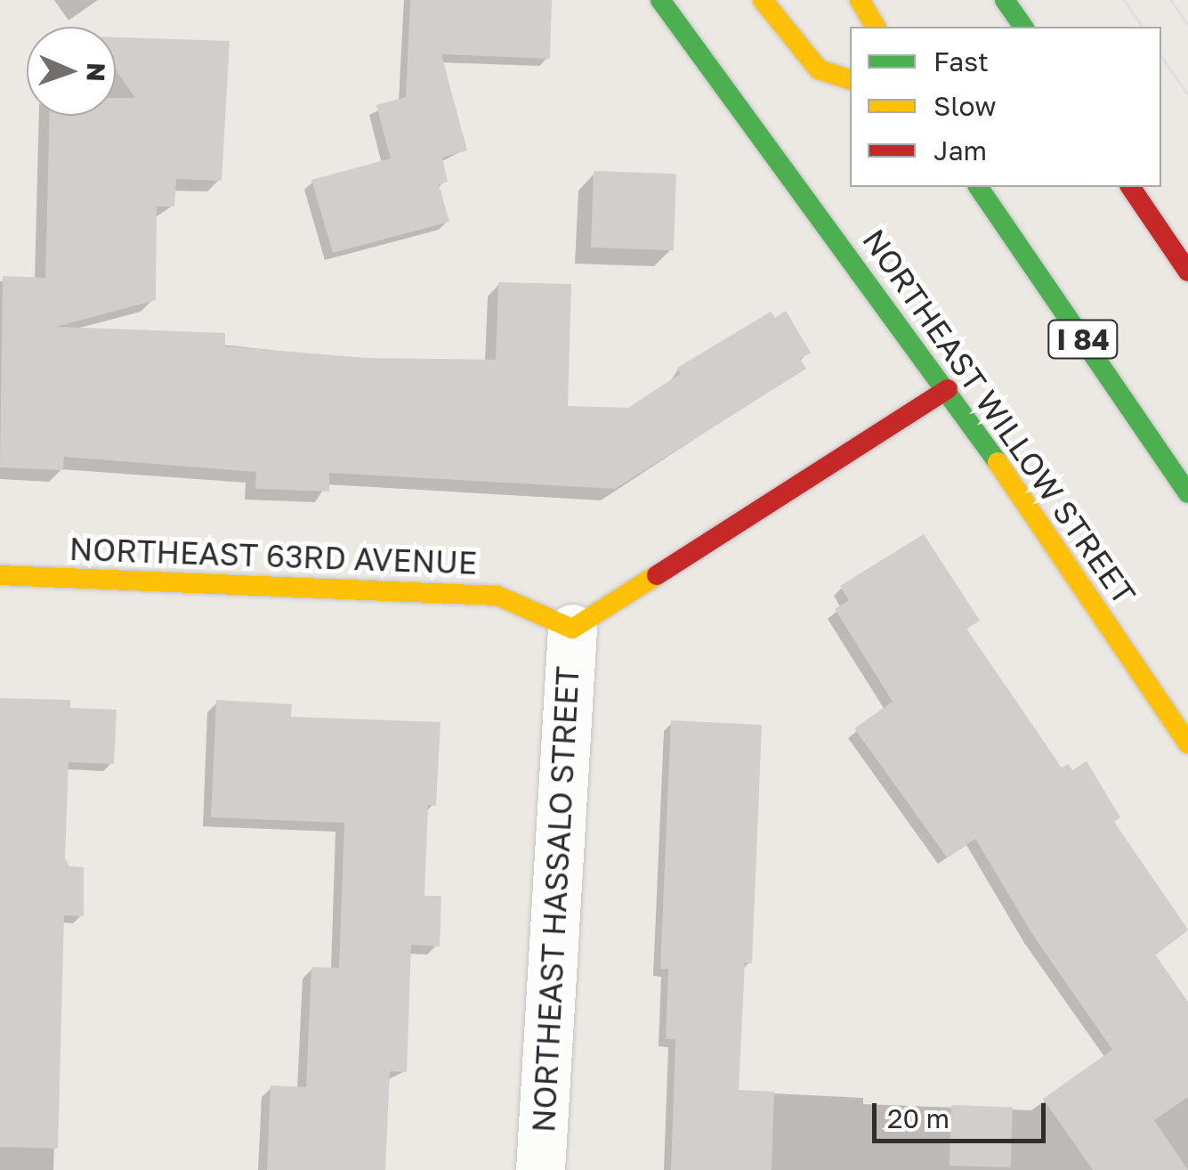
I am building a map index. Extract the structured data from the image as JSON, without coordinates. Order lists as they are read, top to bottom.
{
  "streets": {
    "main road": ["I 84", "NORTHEAST WILLOW STREET", "NORTHEAST 63RD AVENUE"],
    "street": ["NORTHEAST HASSALO STREET"]
  },
  "crossings": [
    ["NORTHEAST 63RD AVENUE", "NORTHEAST HASSALO STREET"]
  ],
  "legend": ["Fast", "Slow", "Jam"],
  "scale_bar": "20 m",
  "north": "right"
}
